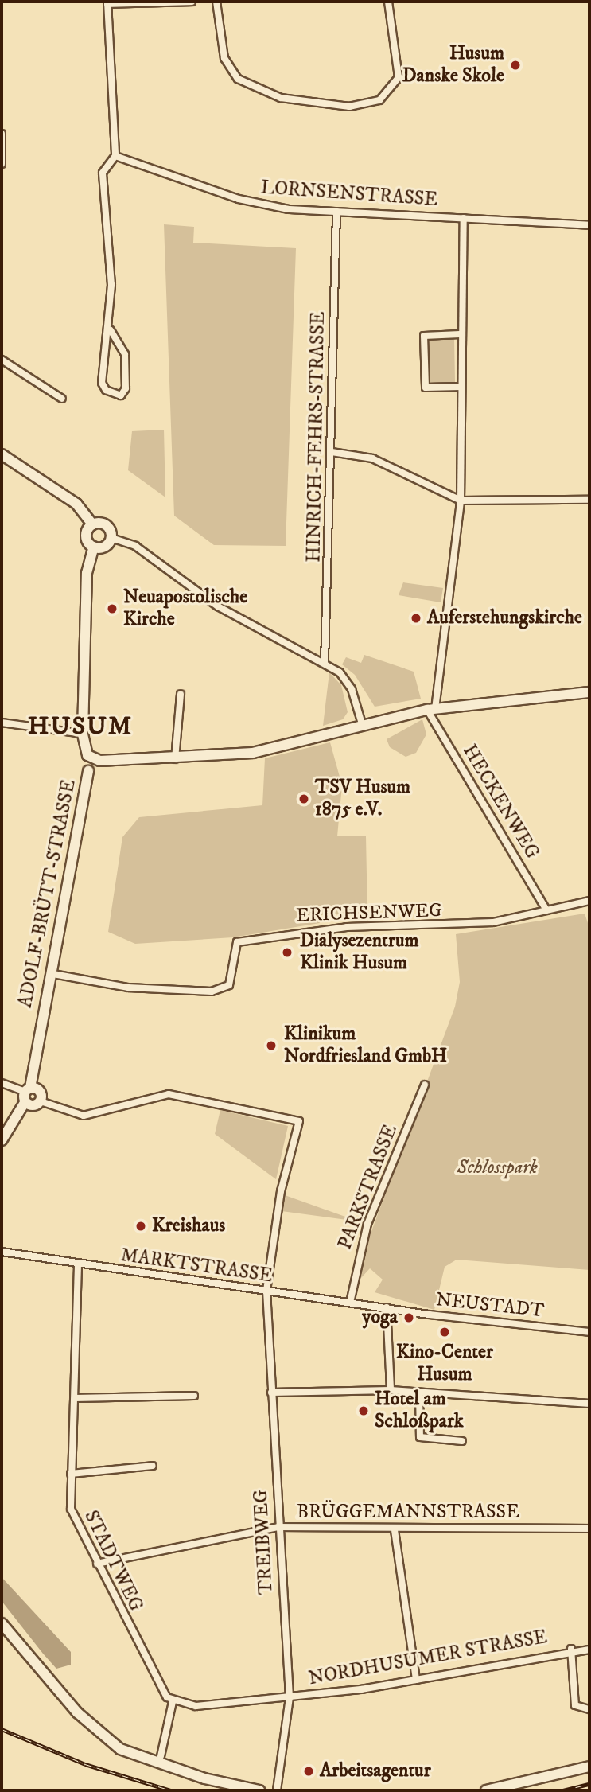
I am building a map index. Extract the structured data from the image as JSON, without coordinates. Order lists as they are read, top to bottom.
{
  "streets": {
    "main road": ["ADOLF-BRÜTT-STRASSE"],
    "street": [
      "LORNSENSTRASSE",
      "HINRICH-FEHRS-STRASSE",
      "HECKENWEG",
      "ERICHSENWEG",
      "PARKSTRASSE",
      "MARKTSTRASSE",
      "NEUSTADT",
      "BRÜGGEMANNSTRASSE",
      "TREIBWEG",
      "STADTWEG",
      "NORDHUSUMER STRASSE"
    ]
  },
  "crossings": [
    ["LORNSENSTRASSE", "HINRICH-FEHRS-STRASSE"],
    ["HECKENWEG", "ADOLF-BRÜTT-STRASSE"],
    ["HECKENWEG", "ERICHSENWEG"],
    ["ADOLF-BRÜTT-STRASSE", "ERICHSENWEG"],
    ["PARKSTRASSE", "MARKTSTRASSE"],
    ["MARKTSTRASSE", "NEUSTADT"],
    ["MARKTSTRASSE", "TREIBWEG"],
    ["MARKTSTRASSE", "STADTWEG"],
    ["BRÜGGEMANNSTRASSE", "TREIBWEG"],
    ["BRÜGGEMANNSTRASSE", "STADTWEG"],
    ["TREIBWEG", "NORDHUSUMER STRASSE"],
    ["STADTWEG", "NORDHUSUMER STRASSE"]
  ],
  "districts": ["HUSUM"],
  "parks": ["Schlosspark"],
  "places": [
    "Husum Danske Skole",
    "Neuapostolische Kirche",
    "Auferstehungskirche",
    "TSV Husum 1875 e.V.",
    "Dialysezentrum Klinik Husum",
    "Klinikum Nordfriesland GmbH",
    "Kreishaus",
    "yoga",
    "Kino-Center Husum",
    "Hotel am Schloßpark",
    "Arbeitsagentur"
  ]
}
